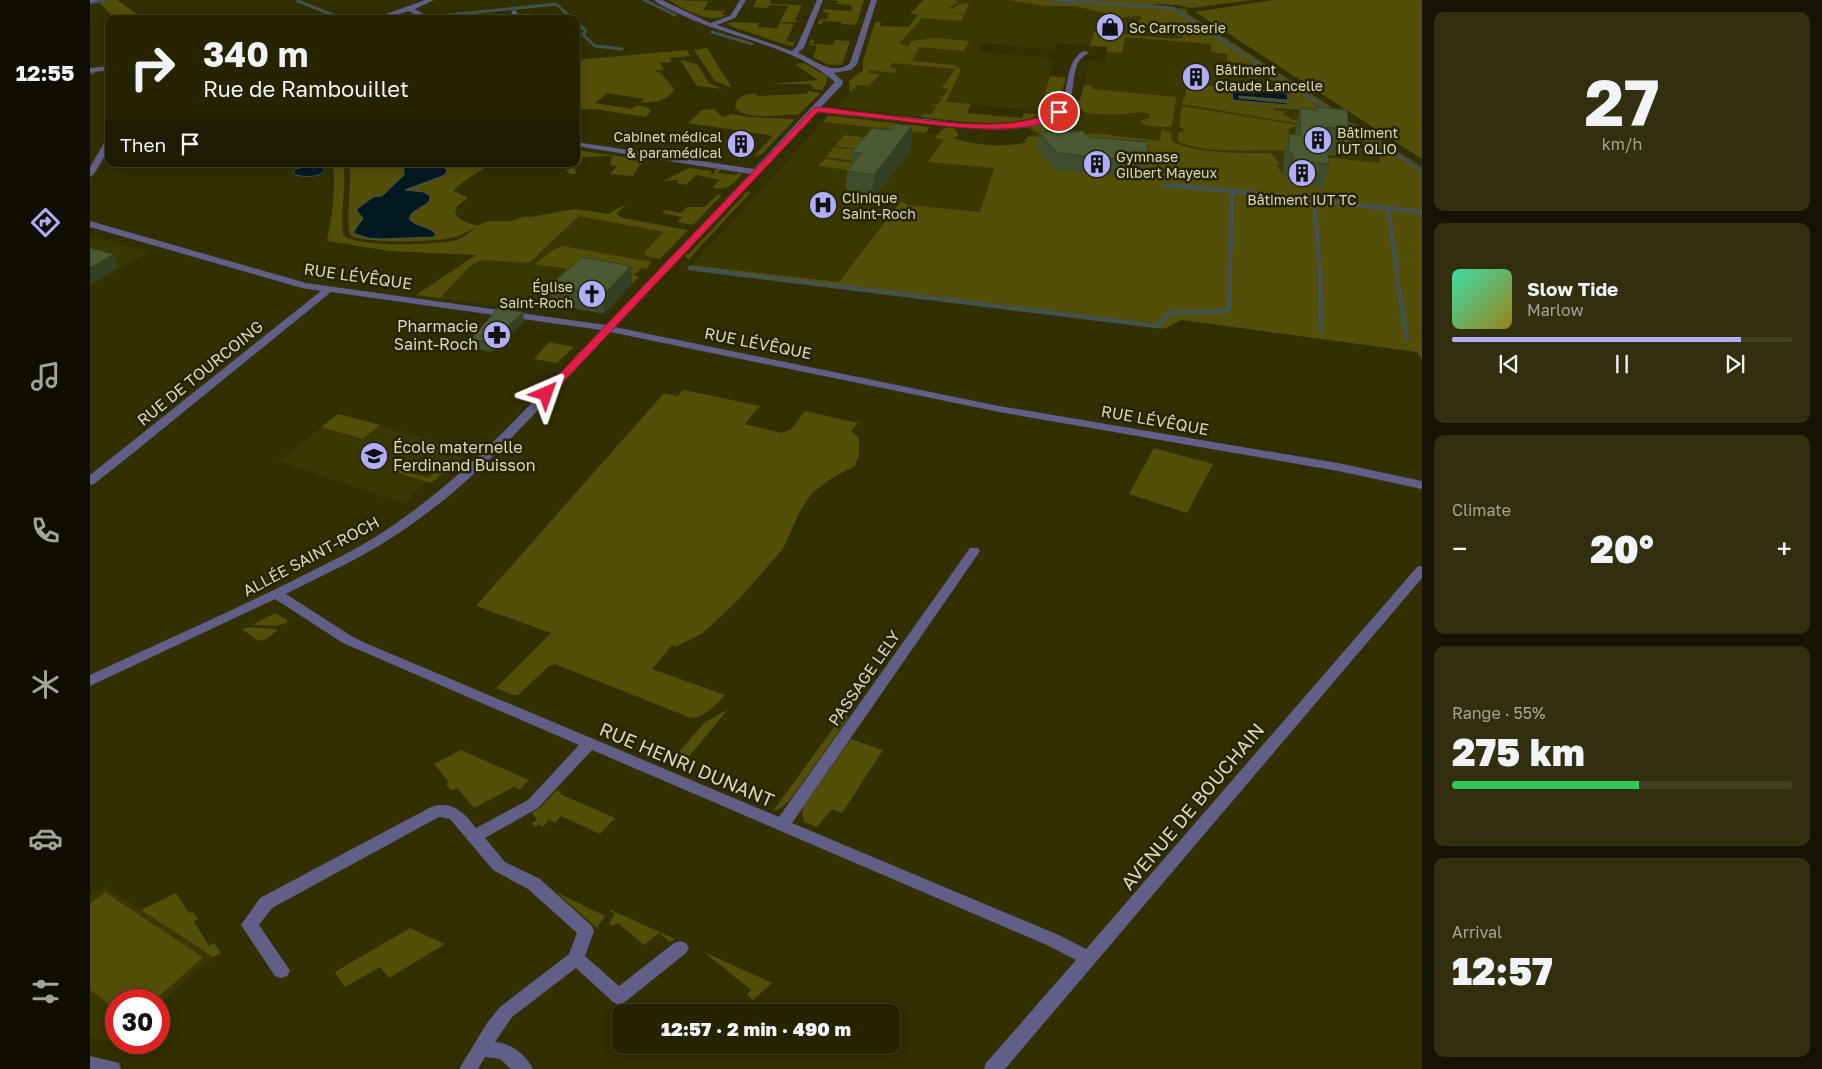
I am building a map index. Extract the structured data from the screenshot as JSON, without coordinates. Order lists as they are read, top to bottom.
{
  "streets": {
    "street": [
      "RUE LÉVÊQUE",
      "RUE DE TOURCOING",
      "ALLÉE SAINT-ROCH",
      "PASSAGE LELY",
      "RUE HENRI DUNANT",
      "AVENUE DE BOUCHAIN"
    ]
  },
  "crossings": [
    ["RUE LÉVÊQUE", "RUE DE TOURCOING"],
    ["RUE LÉVÊQUE", "ALLÉE SAINT-ROCH"],
    ["ALLÉE SAINT-ROCH", "RUE HENRI DUNANT"],
    ["PASSAGE LELY", "RUE HENRI DUNANT"],
    ["RUE HENRI DUNANT", "AVENUE DE BOUCHAIN"]
  ],
  "places": {
    "shop": ["Sc Carrosserie"],
    "building": [
      "Bâtiment Claude Lancelle",
      "Bâtiment IUT QLIO",
      "Cabinet médical & paramédical",
      "Gymnase Gilbert Mayeux",
      "Bâtiment IUT TC"
    ],
    "hospital": ["Clinique Saint-Roch"],
    "church": ["Église Saint-Roch"],
    "pharmacy": ["Pharmacie Saint-Roch"],
    "school or university": ["École maternelle Ferdinand Buisson"]
  },
  "page": {
    "tabs": "12:55",
    "tile": [
      ["27", "km/h"],
      "Climate",
      ["Range · 55%", "275 km"],
      ["Arrival", "12:57"]
    ],
    "turn": ["340 m", "Rue de Rambouillet"],
    "then": "Then",
    "song": ["Slow Tide", "Marlow"],
    "heat": ["−", "20°", "+"],
    "limit": "30",
    "trip": "12:57 · 2 min · 490 m"
  }
}
